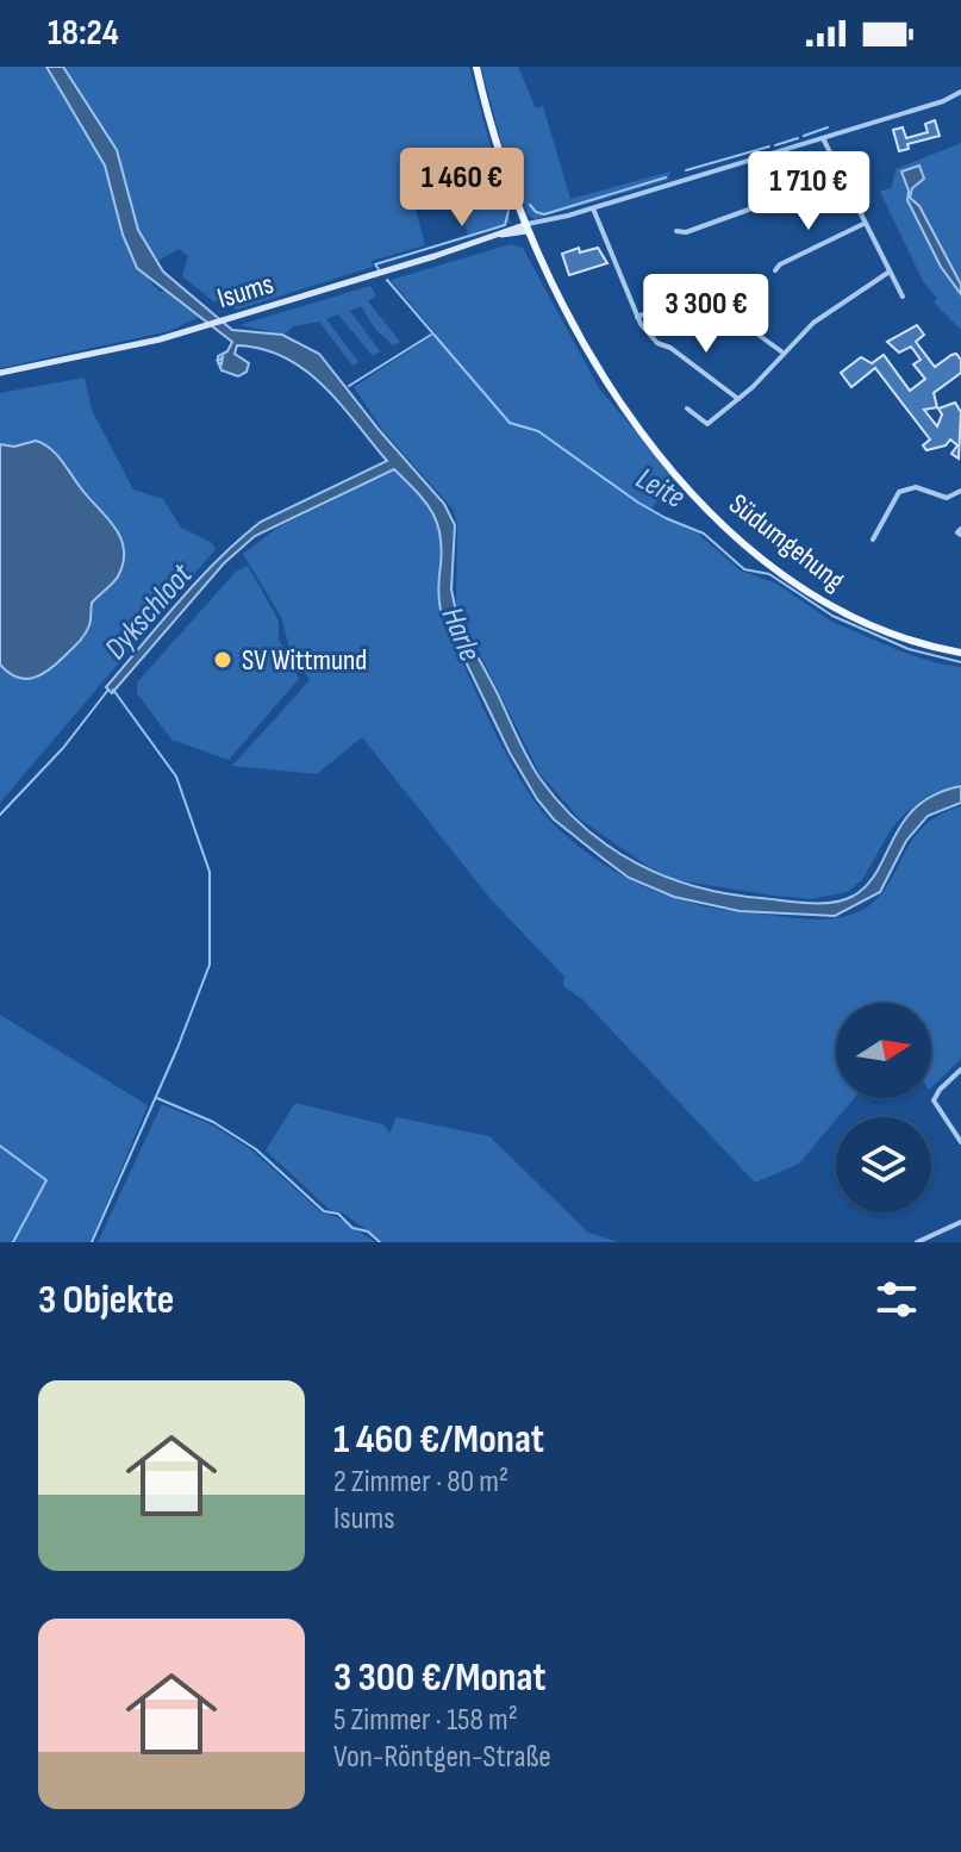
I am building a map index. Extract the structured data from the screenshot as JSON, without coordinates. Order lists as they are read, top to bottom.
{
  "streets": {
    "main road": ["Isums", "Südumgehung"]
  },
  "crossings": [
    ["Isums", "Südumgehung"]
  ],
  "water": ["Leite", "Dykschloot", "Harle"],
  "places": ["SV Wittmund"],
  "north": "right",
  "page": {
    "status": "18:24",
    "price": ["1 460 €", "1 710 €", "3 300 €"],
    "heading": "3 Objekte",
    "list": [
      {
        "name": "1 460 €/Monat",
        "note": "2 Zimmer · 80 m² · Isums"
      },
      {
        "name": "3 300 €/Monat",
        "note": "5 Zimmer · 158 m² · Von-Röntgen-Straße"
      }
    ]
  }
}
